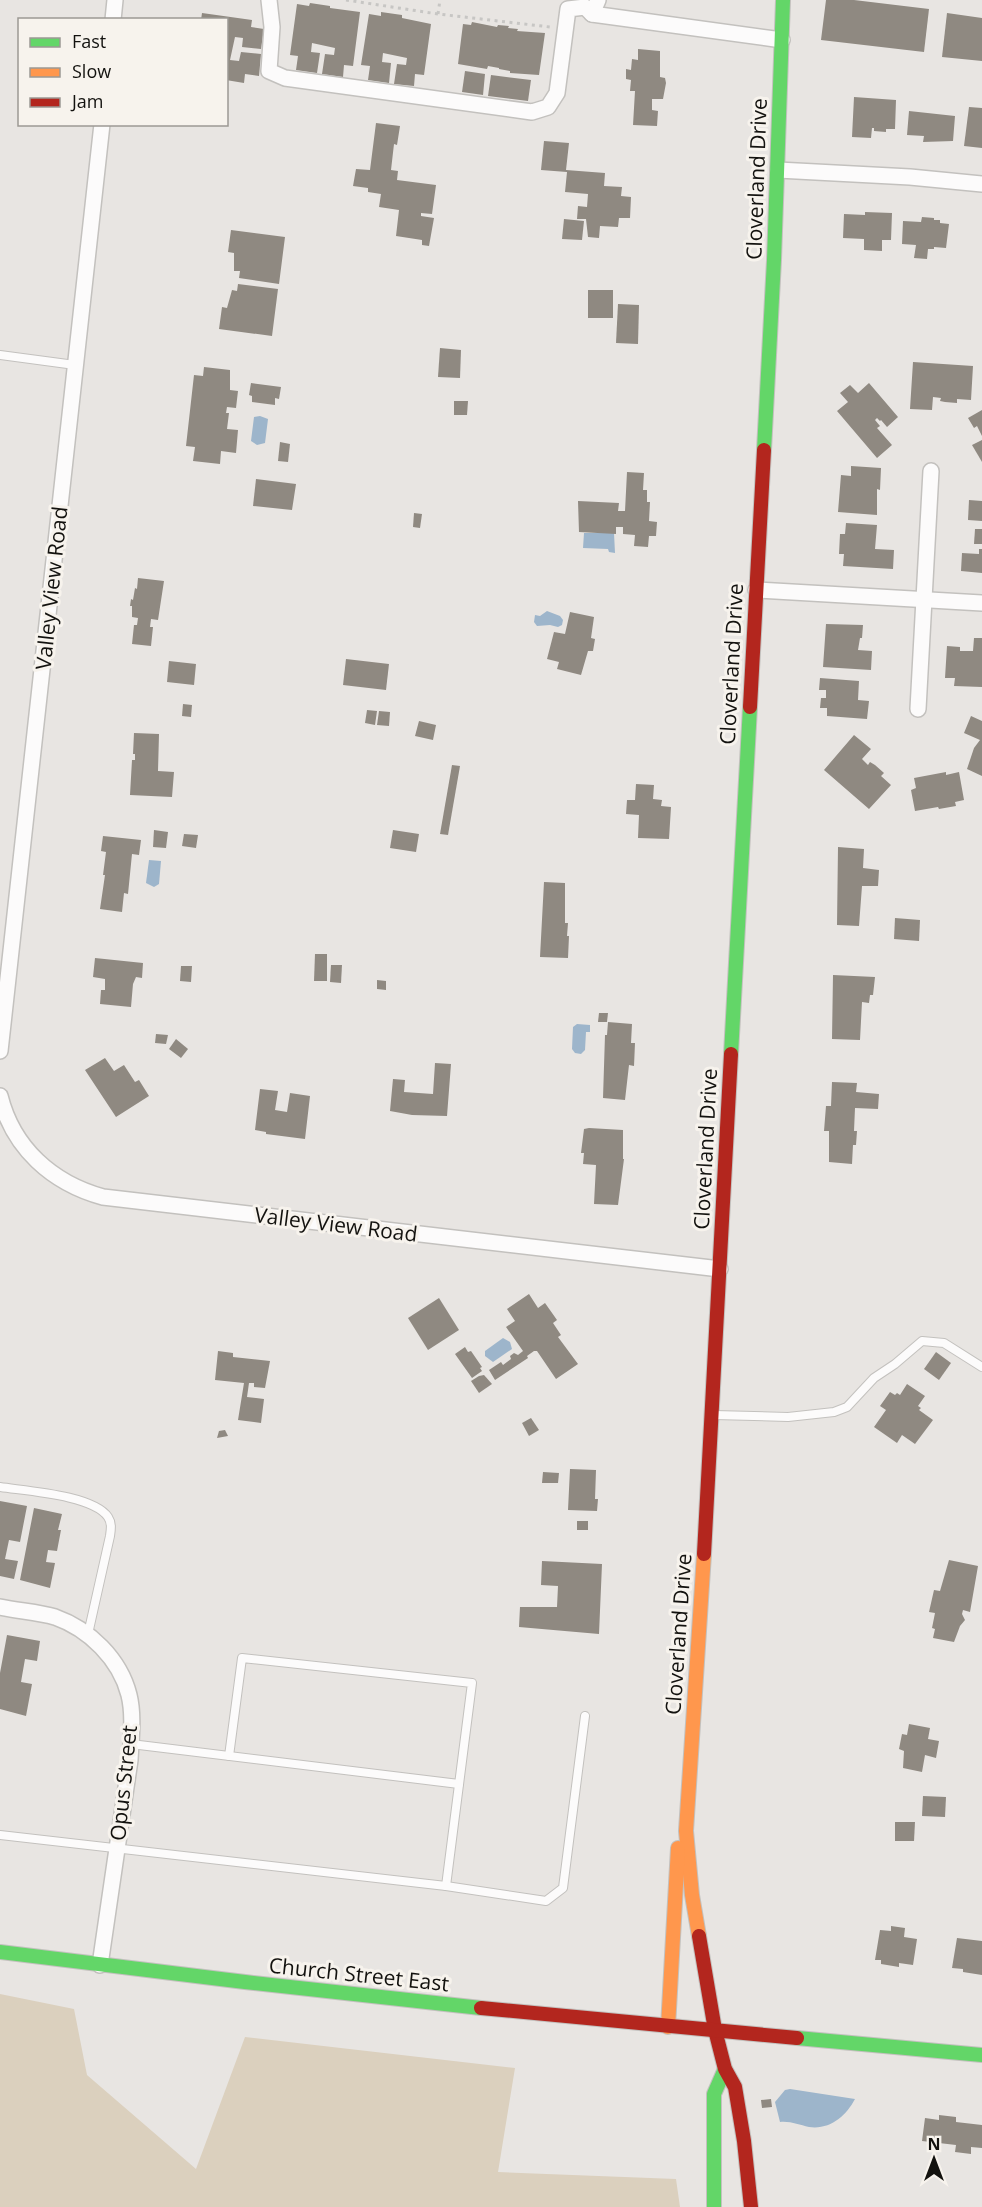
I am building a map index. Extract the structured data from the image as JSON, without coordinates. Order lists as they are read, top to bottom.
{
  "streets": {
    "street": [
      "Cloverland Drive",
      "Valley View Road",
      "Opus Street",
      "Church Street East"
    ]
  },
  "crossings": [
    ["Cloverland Drive", "Valley View Road"],
    ["Cloverland Drive", "Church Street East"],
    ["Opus Street", "Church Street East"]
  ],
  "legend": ["Fast", "Slow", "Jam"],
  "north": "top"
}
